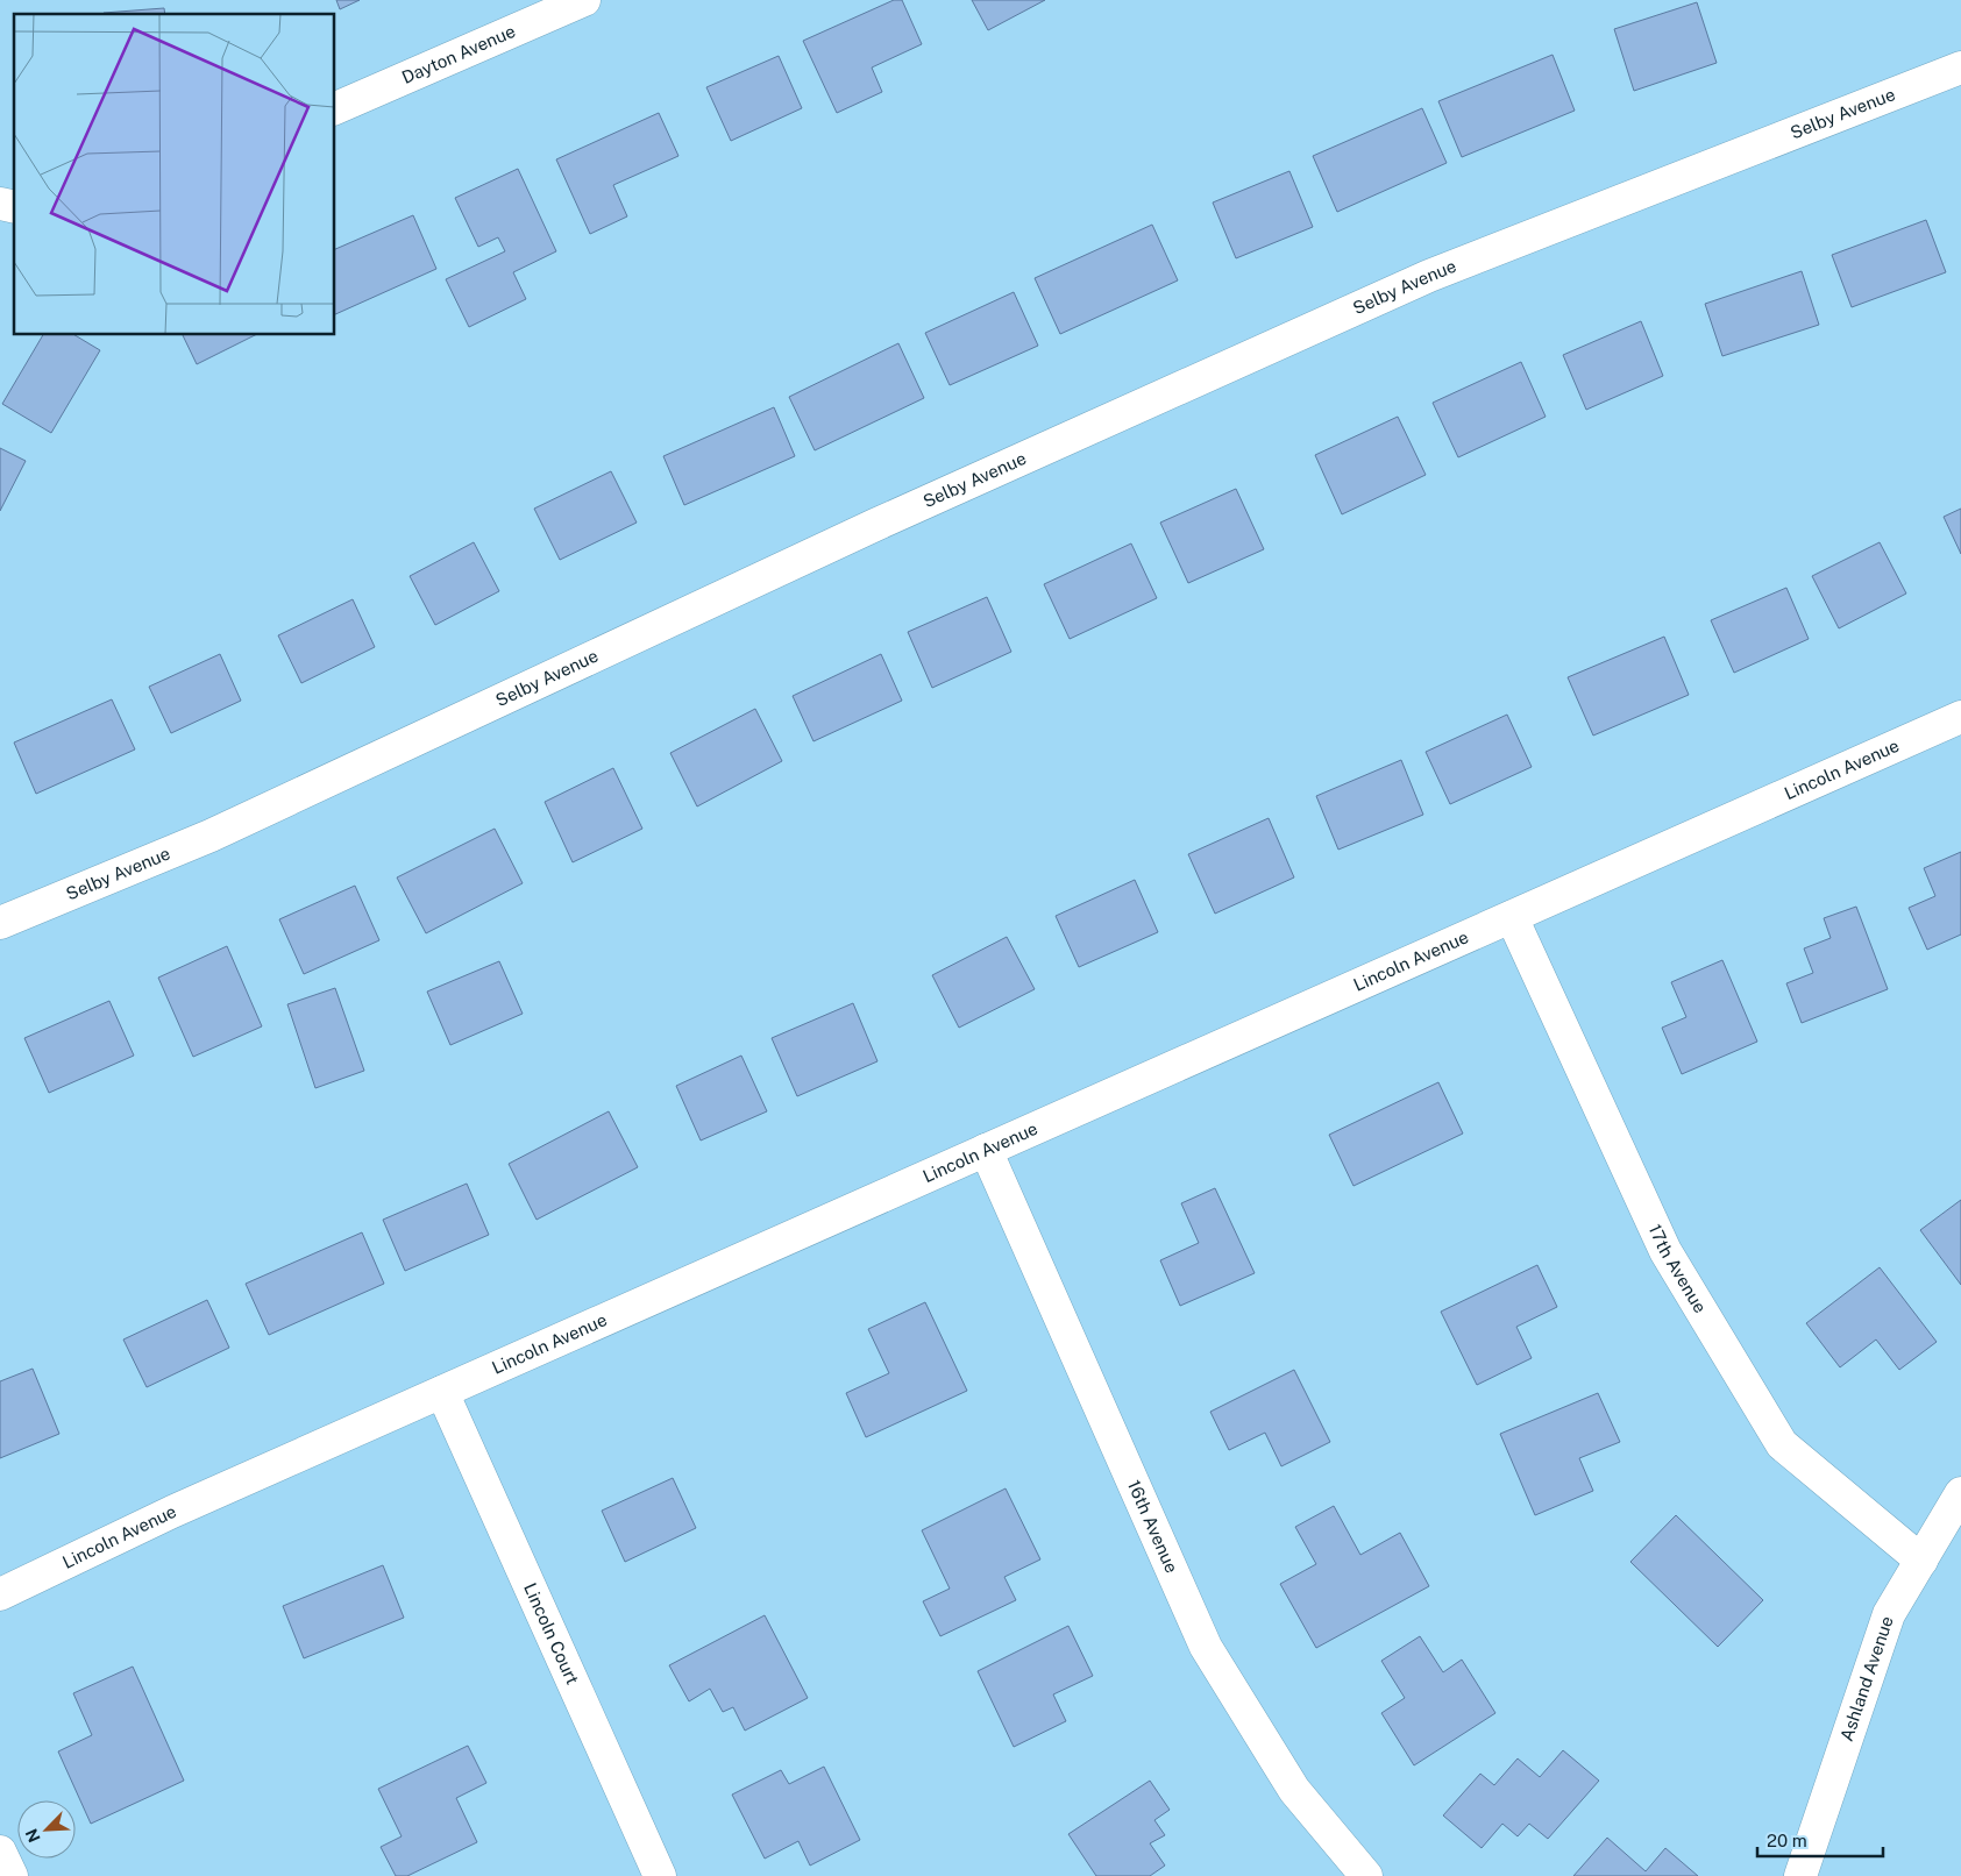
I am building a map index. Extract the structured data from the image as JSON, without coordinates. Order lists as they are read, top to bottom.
{
  "streets": {
    "street": [
      "Dayton Avenue",
      "Selby Avenue",
      "Lincoln Avenue",
      "17th Avenue",
      "16th Avenue",
      "Lincoln Court",
      "Ashland Avenue"
    ]
  },
  "crossings": [
    ["Lincoln Avenue", "17th Avenue"],
    ["Lincoln Avenue", "16th Avenue"],
    ["Lincoln Avenue", "Lincoln Court"],
    ["17th Avenue", "Ashland Avenue"]
  ],
  "scale_bar": "20 m",
  "north": "bottom left"
}
